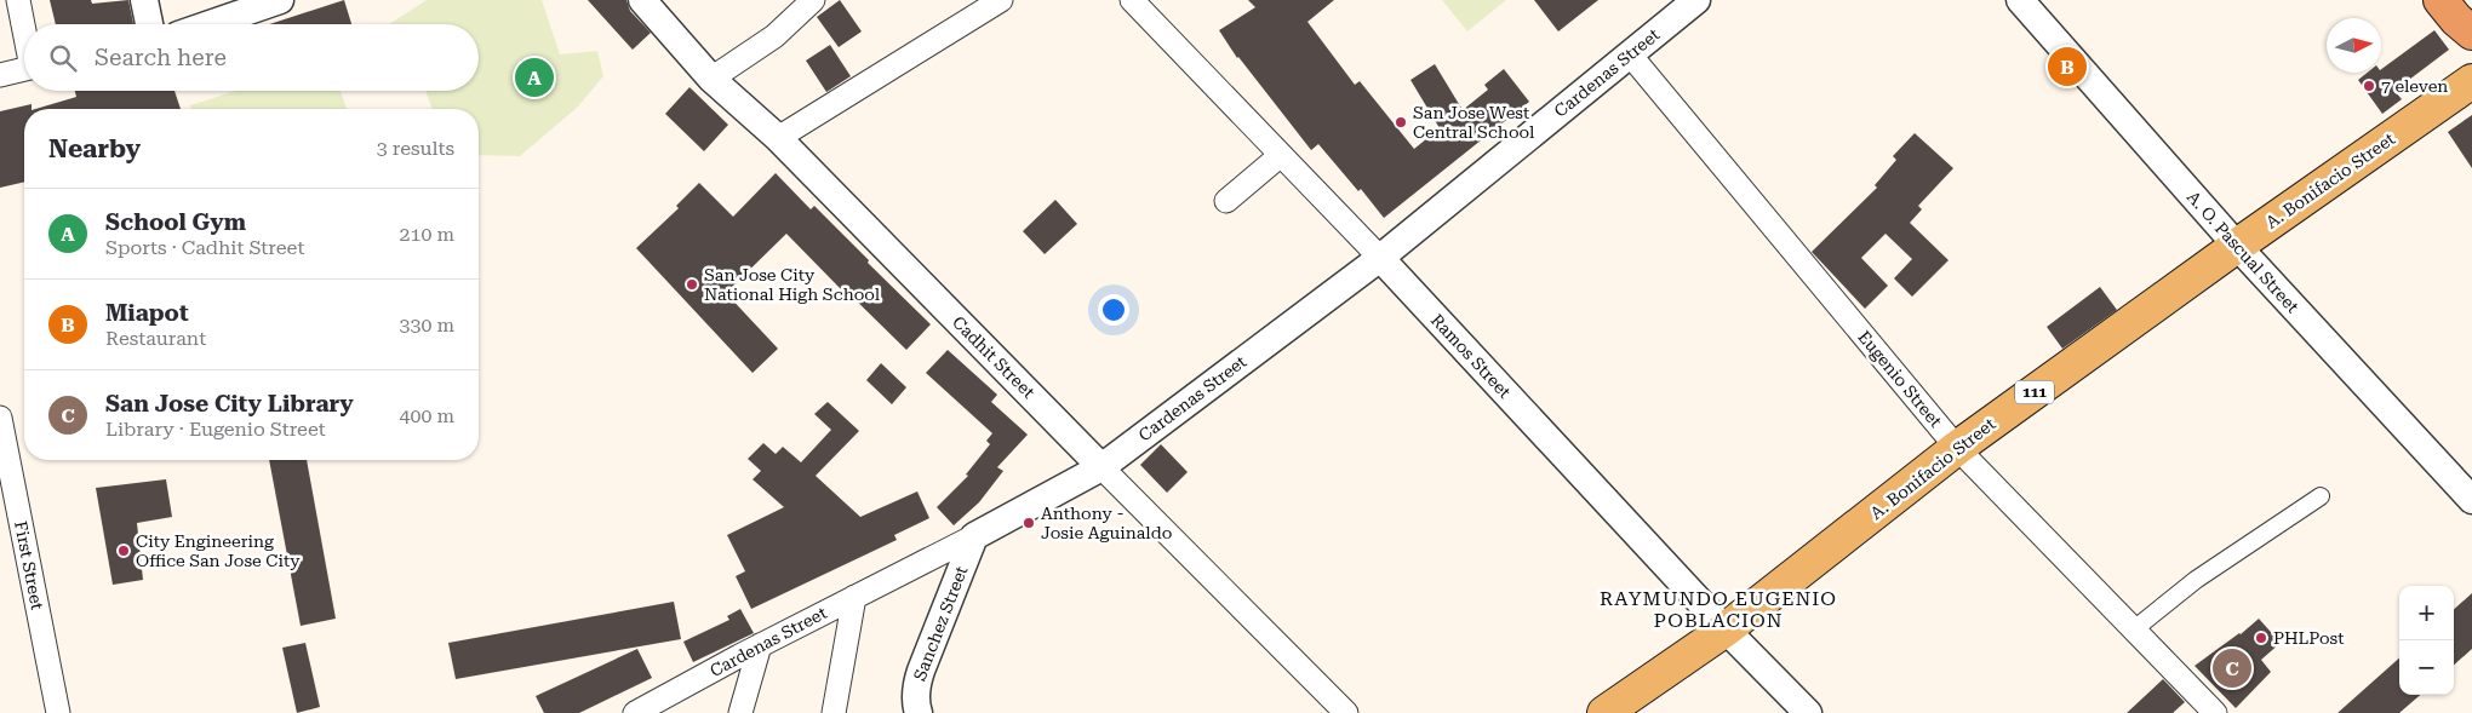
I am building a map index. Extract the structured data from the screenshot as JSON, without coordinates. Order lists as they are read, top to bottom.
{
  "streets": {
    "main road": ["A. Bonifacio Street", "111"],
    "street": [
      "Cardenas Street",
      "A. O. Pascual Street",
      "Ramos Street",
      "Cadhit Street",
      "Eugenio Street",
      "First Street",
      "Sanchez Street"
    ]
  },
  "crossings": [
    ["Cardenas Street", "Ramos Street"],
    ["Cardenas Street", "Cadhit Street"],
    ["Cardenas Street", "Eugenio Street"],
    ["Cardenas Street", "Sanchez Street"],
    ["A. Bonifacio Street", "A. O. Pascual Street"],
    ["A. Bonifacio Street", "Ramos Street"],
    ["A. Bonifacio Street", "Eugenio Street"]
  ],
  "districts": ["RAYMUNDO EUGENIO POBLACION"],
  "places": [
    "7 eleven",
    "San Jose West Central School",
    "San Jose City National High School",
    "Anthony - Josie Aguinaldo",
    "City Engineering Office San Jose City",
    "PHLPost"
  ],
  "north": "right",
  "page": {
    "search": "Search here",
    "pins": ["B", "A", "C"],
    "heading": ["Nearby", "3 results"],
    "list": [
      {
        "mark": "A",
        "name": "School Gym",
        "note": "Sports · Cadhit Street",
        "value": "210 m"
      },
      {
        "mark": "B",
        "name": "Miapot",
        "note": "Restaurant",
        "value": "330 m"
      },
      {
        "mark": "C",
        "name": "San Jose City Library",
        "note": "Library · Eugenio Street",
        "value": "400 m"
      }
    ],
    "map_buttons": ["+", "−"]
  }
}
